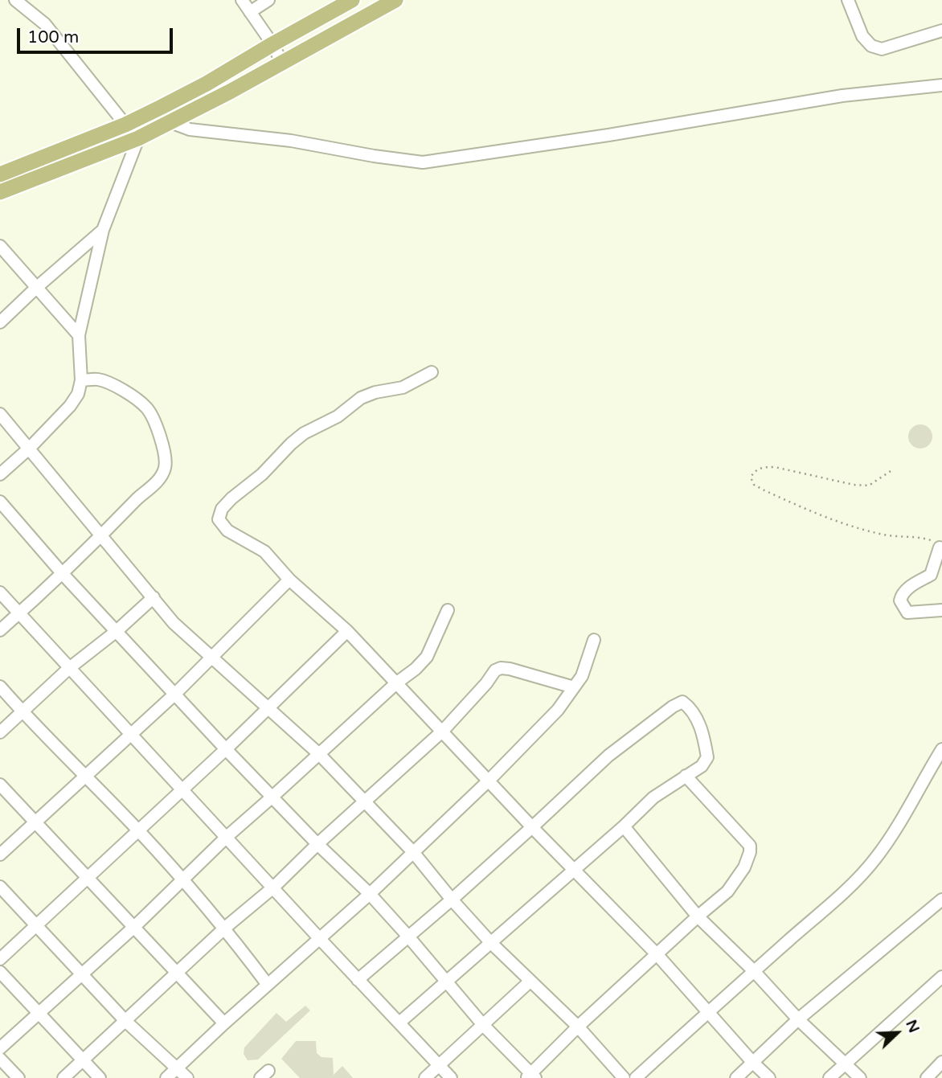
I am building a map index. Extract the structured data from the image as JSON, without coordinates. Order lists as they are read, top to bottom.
{
  "scale_bar": "100 m",
  "north": "top right"
}
